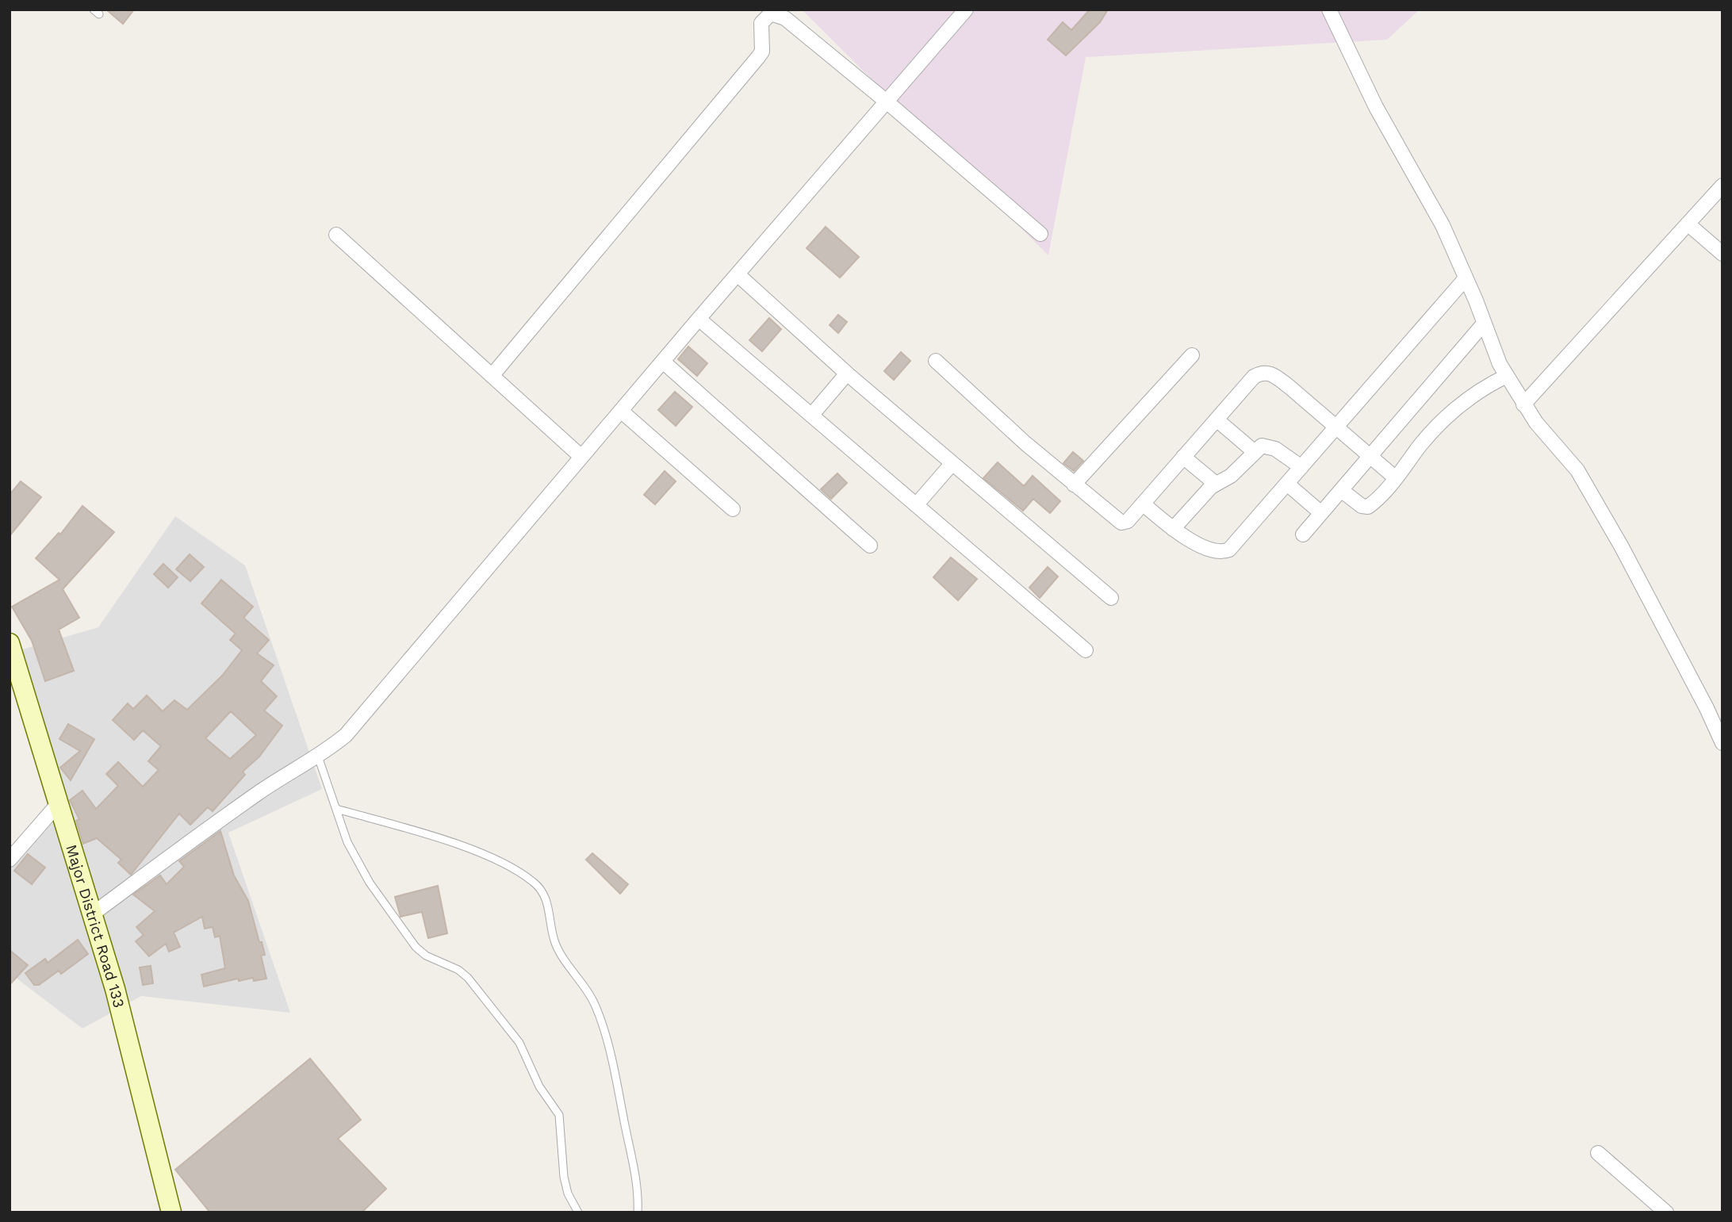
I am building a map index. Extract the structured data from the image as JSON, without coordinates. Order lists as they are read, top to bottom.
{
  "streets": {
    "main road": ["Major District Road 133"]
  }
}
